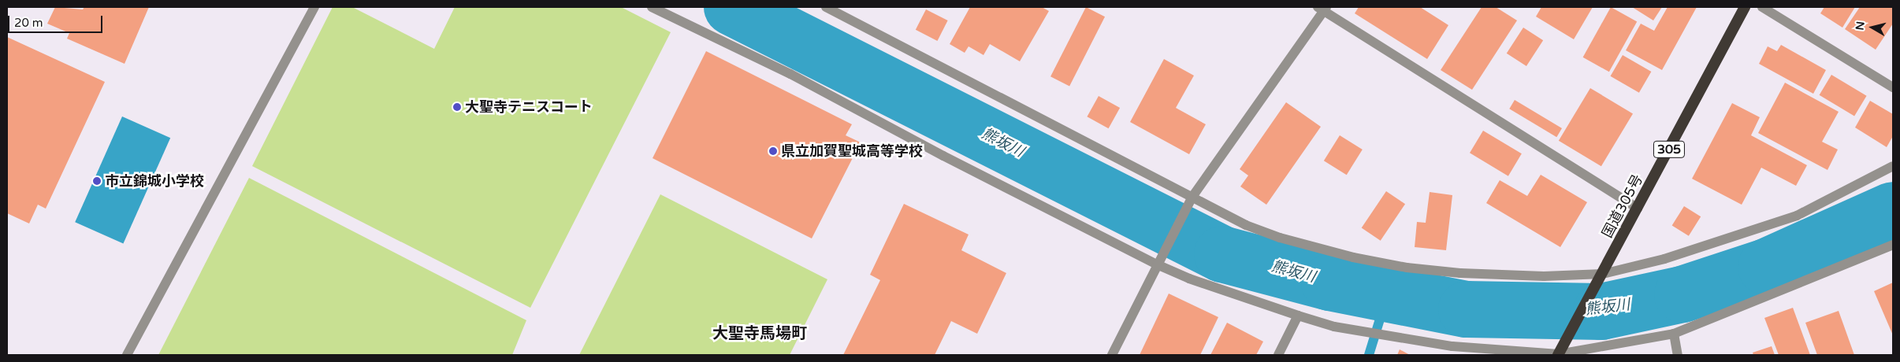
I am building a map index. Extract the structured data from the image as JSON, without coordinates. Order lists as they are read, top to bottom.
{
  "streets": {
    "highway": ["305", "国道305号"]
  },
  "districts": ["大聖寺馬場町"],
  "water": ["熊坂川"],
  "places": ["大聖寺テニスコート", "県立加賀聖城高等学校", "市立錦城小学校"],
  "scale_bar": "20 m",
  "north": "left"
}
